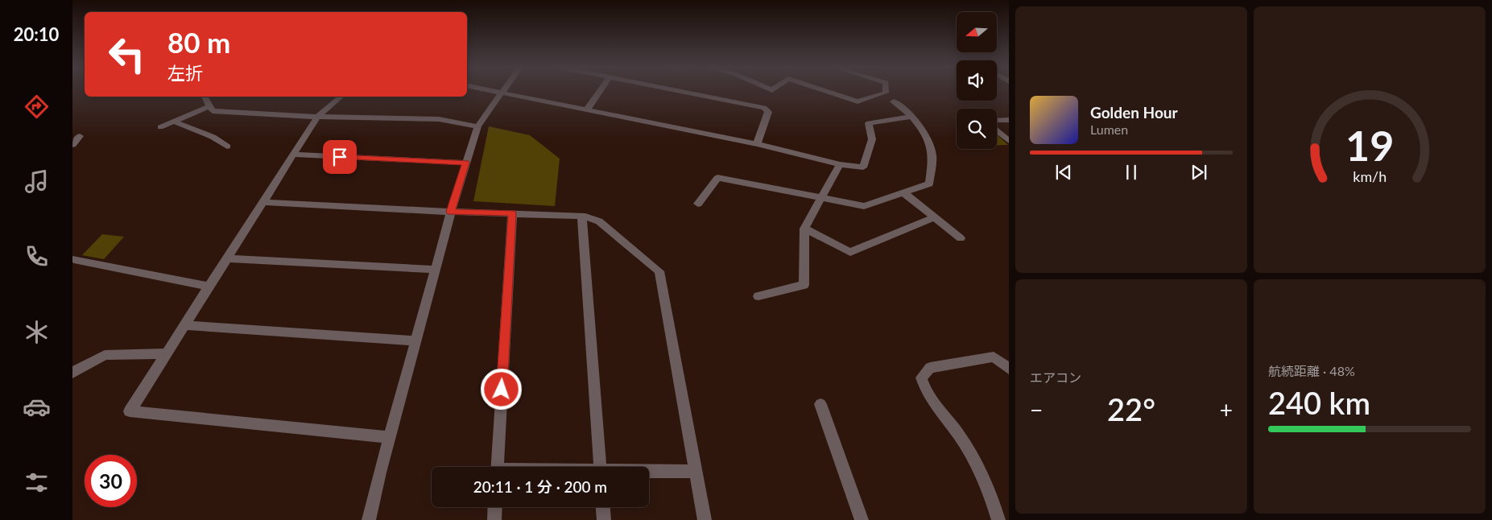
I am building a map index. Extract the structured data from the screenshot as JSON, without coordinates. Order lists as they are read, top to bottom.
{
  "north": "left",
  "page": {
    "tabs": "20:10",
    "turn": ["80 m", "左折"],
    "song": ["Golden Hour", "Lumen"],
    "tile": [
      "エアコン",
      ["航続距離 · 48%", "240 km"]
    ],
    "heat": ["−", "22°", "+"],
    "limit": "30",
    "trip": "20:11 · 1 分 · 200 m",
    "gauge": ["19", "km/h"]
  }
}
